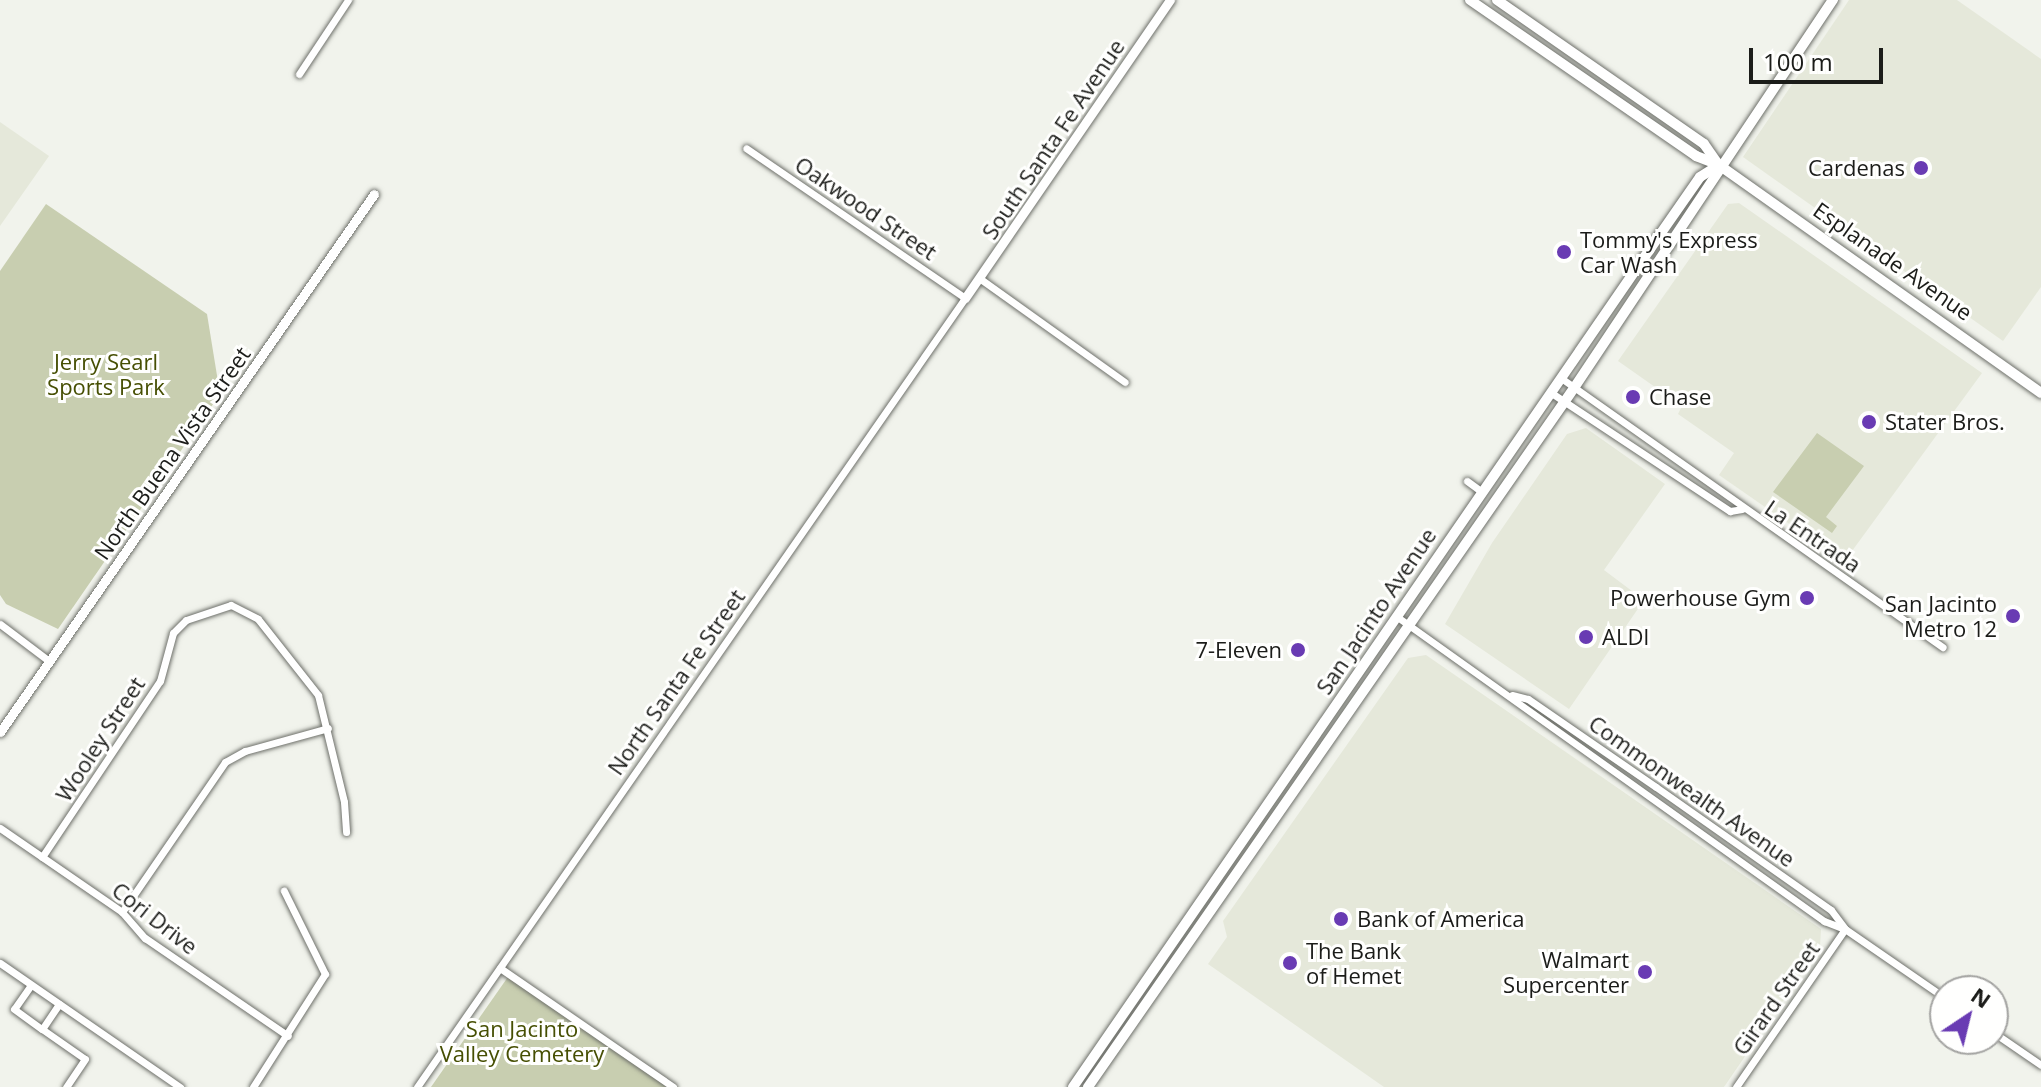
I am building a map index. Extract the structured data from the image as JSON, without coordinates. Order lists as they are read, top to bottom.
{
  "streets": {
    "main road": ["Esplanade Avenue", "San Jacinto Avenue"],
    "street": [
      "South Santa Fe Avenue",
      "Oakwood Street",
      "North Buena Vista Street",
      "La Entrada",
      "North Santa Fe Street",
      "Wooley Street",
      "Commonwealth Avenue",
      "Cori Drive",
      "Girard Street"
    ]
  },
  "crossings": [
    ["South Santa Fe Avenue", "Oakwood Street"],
    ["South Santa Fe Avenue", "North Santa Fe Street"],
    ["Oakwood Street", "North Santa Fe Street"],
    ["Esplanade Avenue", "San Jacinto Avenue"],
    ["La Entrada", "San Jacinto Avenue"],
    ["San Jacinto Avenue", "Commonwealth Avenue"],
    ["Wooley Street", "Cori Drive"],
    ["Commonwealth Avenue", "Girard Street"]
  ],
  "parks": ["Jerry Searl Sports Park", "San Jacinto Valley Cemetery"],
  "places": [
    "Cardenas",
    "Tommy's Express Car Wash",
    "Chase",
    "Stater Bros.",
    "Powerhouse Gym",
    "San Jacinto Metro 12",
    "ALDI",
    "7-Eleven",
    "Bank of America",
    "The Bank of Hemet",
    "Walmart Supercenter"
  ],
  "scale_bar": "100 m",
  "north": "top right"
}
